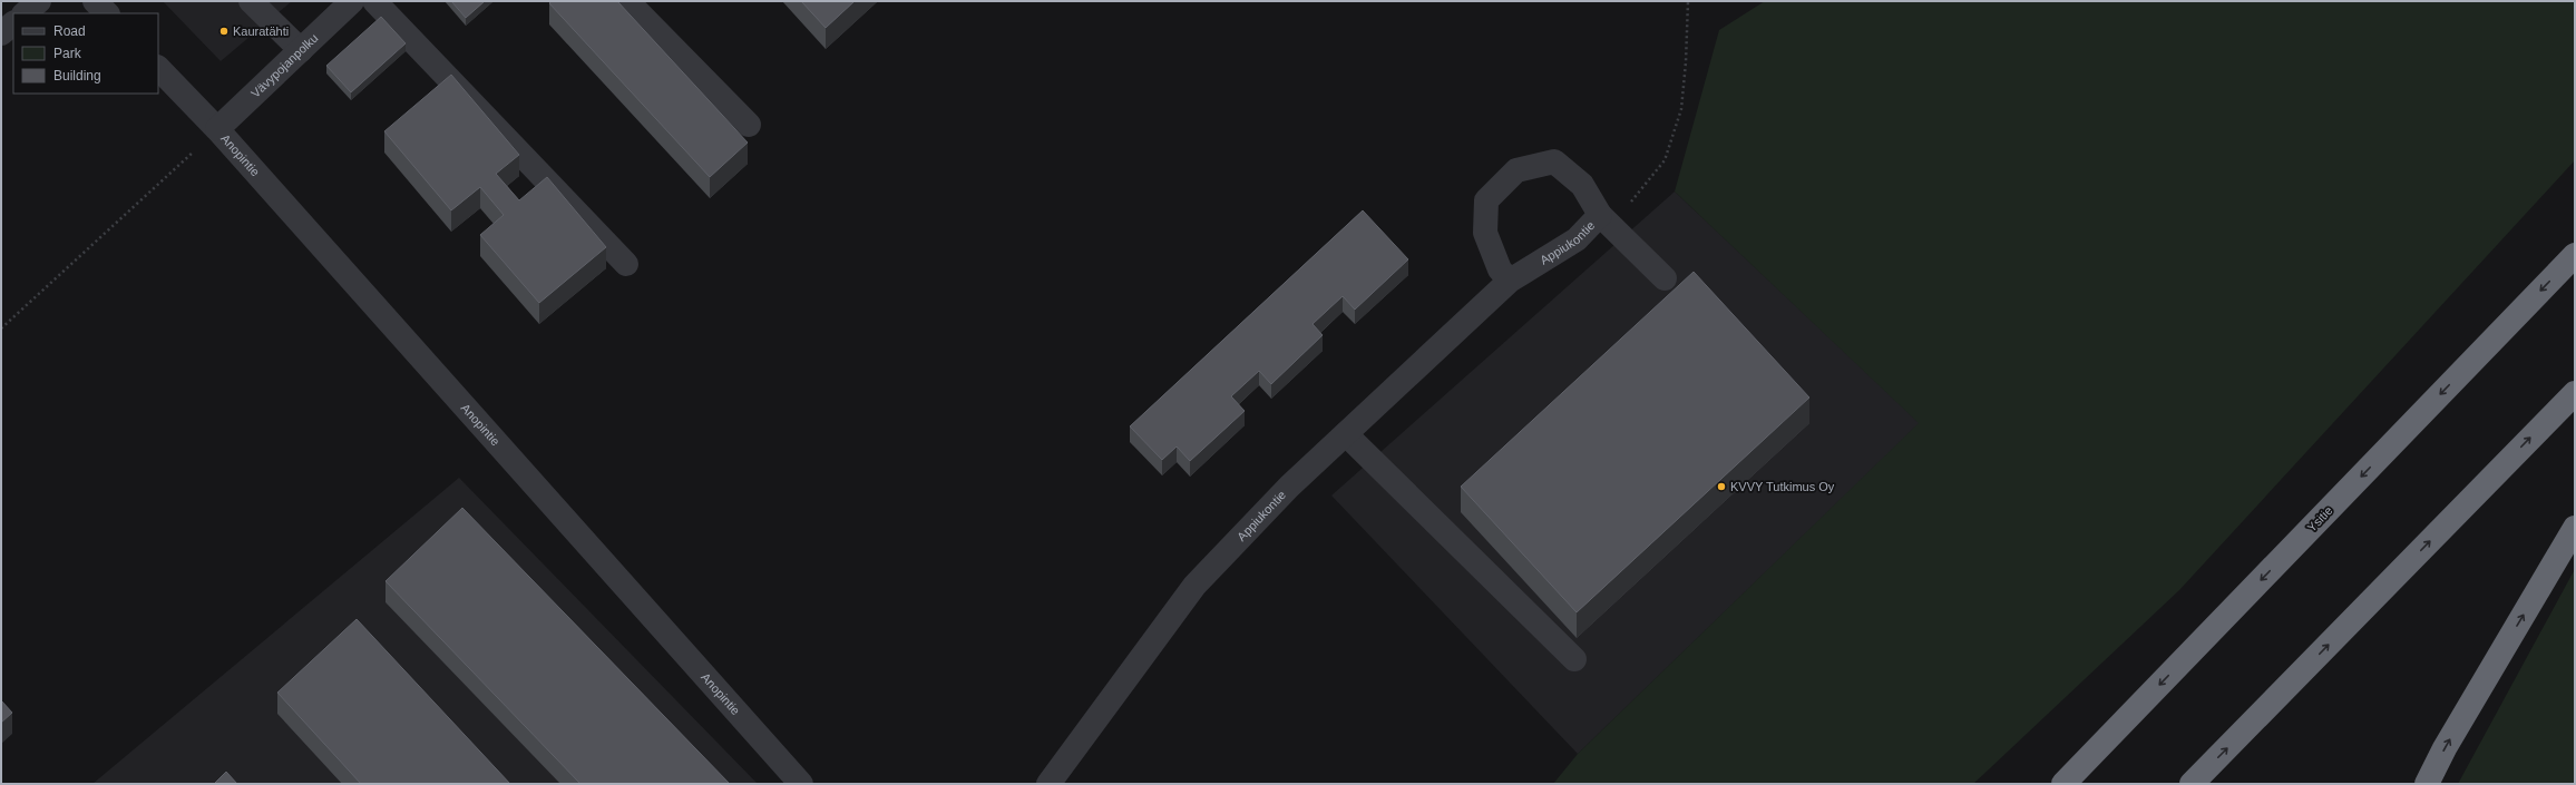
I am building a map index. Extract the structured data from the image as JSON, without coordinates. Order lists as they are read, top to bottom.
{
  "streets": {
    "highway": ["Ysitie"],
    "street": ["Vävypojanpolku", "Anopintie", "Appiukontie"]
  },
  "crossings": [
    ["Vävypojanpolku", "Anopintie"]
  ],
  "places": ["Kauratähti", "KVVY Tutkimus Oy"],
  "legend": ["Road", "Park", "Building"]
}
